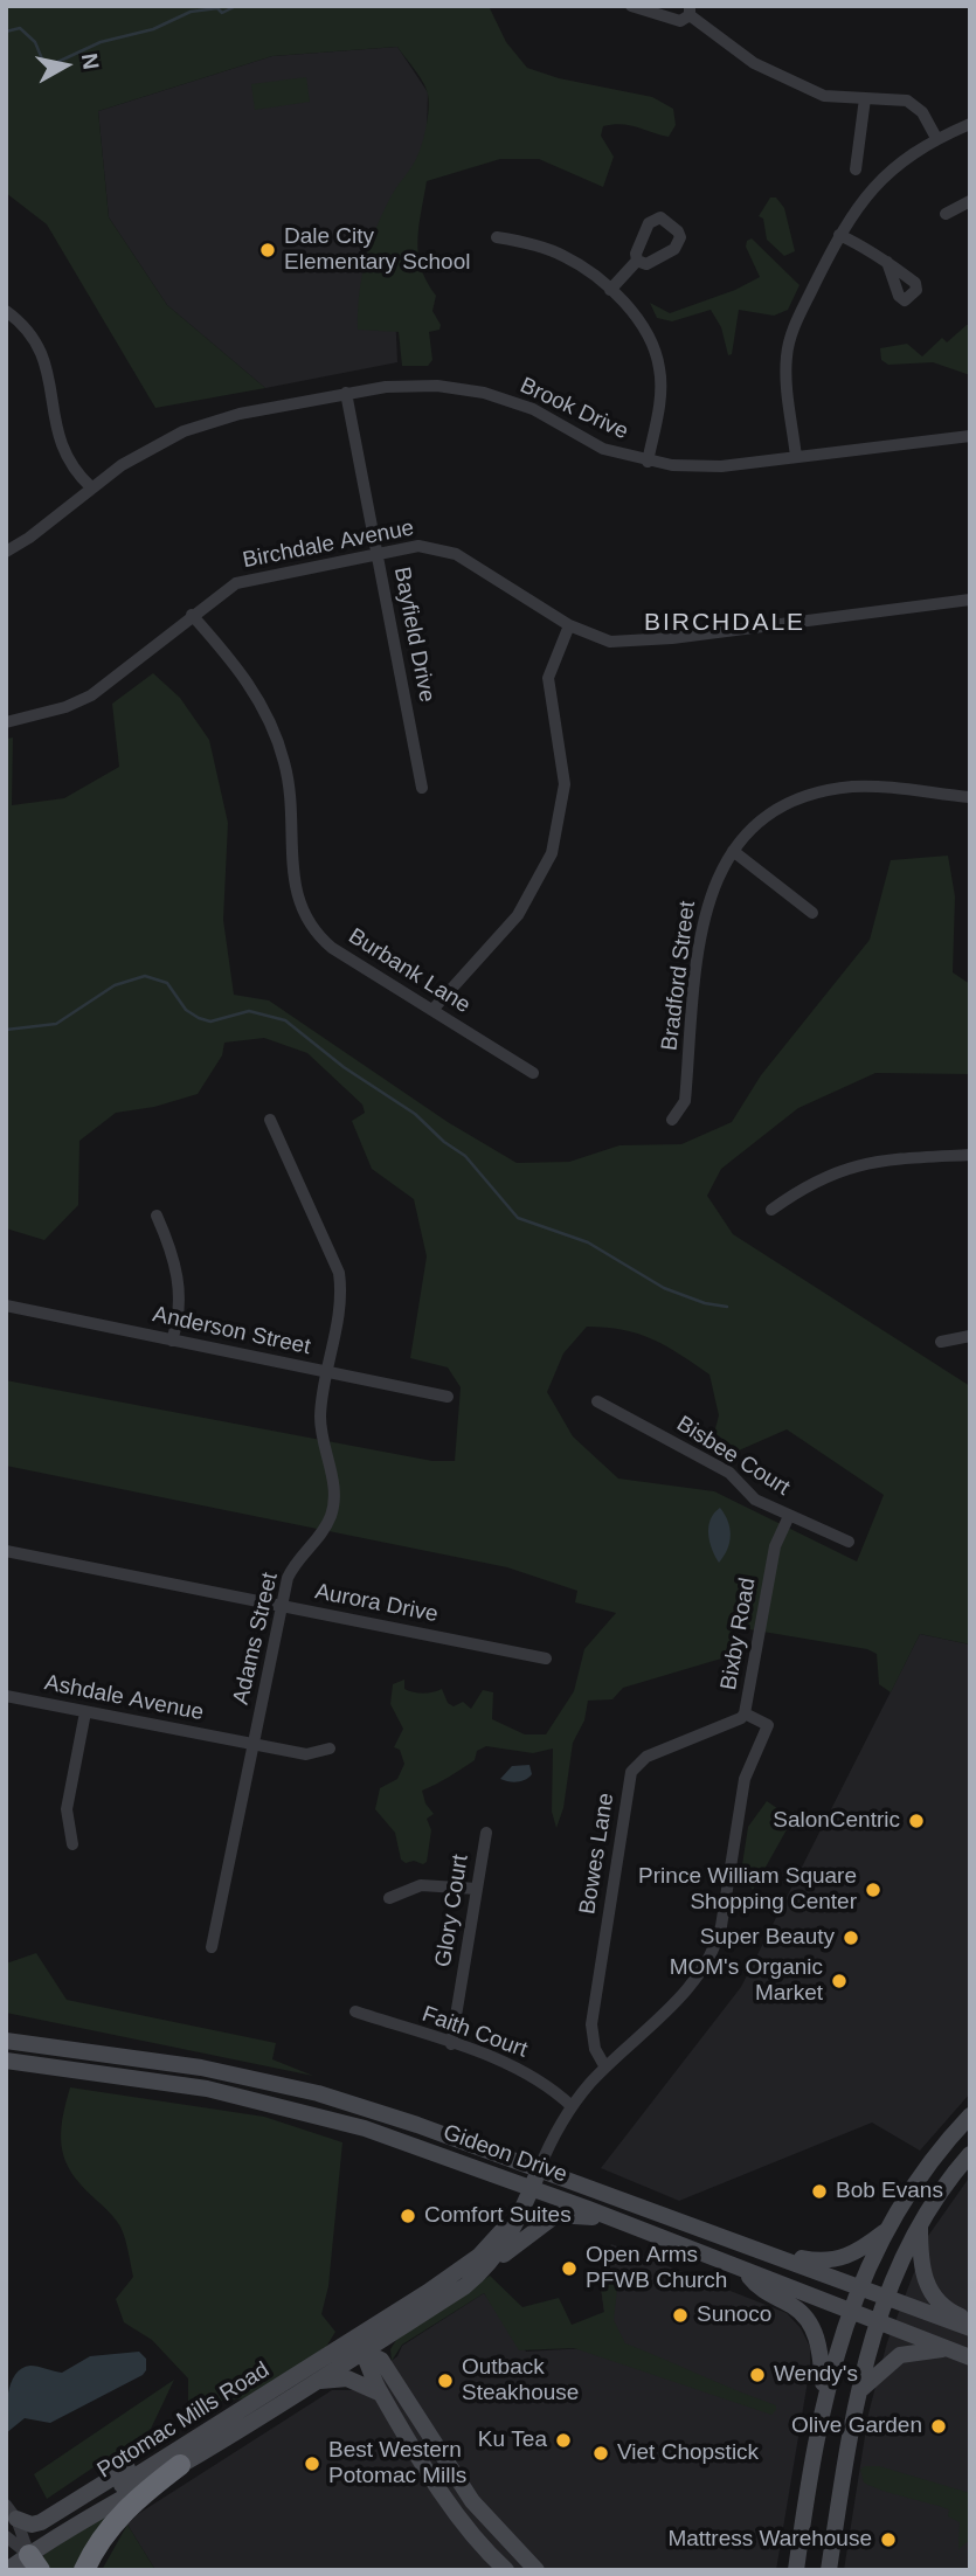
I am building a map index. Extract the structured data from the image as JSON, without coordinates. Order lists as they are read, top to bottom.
{
  "streets": {
    "main road": ["Gideon Drive", "Potomac Mills Road"],
    "street": [
      "Brook Drive",
      "Birchdale Avenue",
      "Bayfield Drive",
      "Burbank Lane",
      "Bradford Street",
      "Anderson Street",
      "Bisbee Court",
      "Aurora Drive",
      "Bixby Road",
      "Adams Street",
      "Ashdale Avenue",
      "Bowes Lane",
      "Glory Court",
      "Faith Court"
    ]
  },
  "crossings": [
    ["Brook Drive", "Bayfield Drive"],
    ["Birchdale Avenue", "Bayfield Drive"],
    ["Birchdale Avenue", "Burbank Lane"],
    ["Anderson Street", "Adams Street"],
    ["Bisbee Court", "Bixby Road"],
    ["Aurora Drive", "Adams Street"],
    ["Bixby Road", "Bowes Lane"],
    ["Bixby Road", "Faith Court"],
    ["Bixby Road", "Gideon Drive"],
    ["Adams Street", "Ashdale Avenue"],
    ["Glory Court", "Faith Court"]
  ],
  "districts": ["BIRCHDALE"],
  "places": [
    "Dale City Elementary School",
    "SalonCentric",
    "Prince William Square Shopping Center",
    "Super Beauty",
    "MOM's Organic Market",
    "Bob Evans",
    "Comfort Suites",
    "Open Arms PFWB Church",
    "Sunoco",
    "Wendy's",
    "Outback Steakhouse",
    "Olive Garden",
    "Ku Tea",
    "Viet Chopstick",
    "Best Western Potomac Mills",
    "Mattress Warehouse"
  ],
  "north": "right"
}
